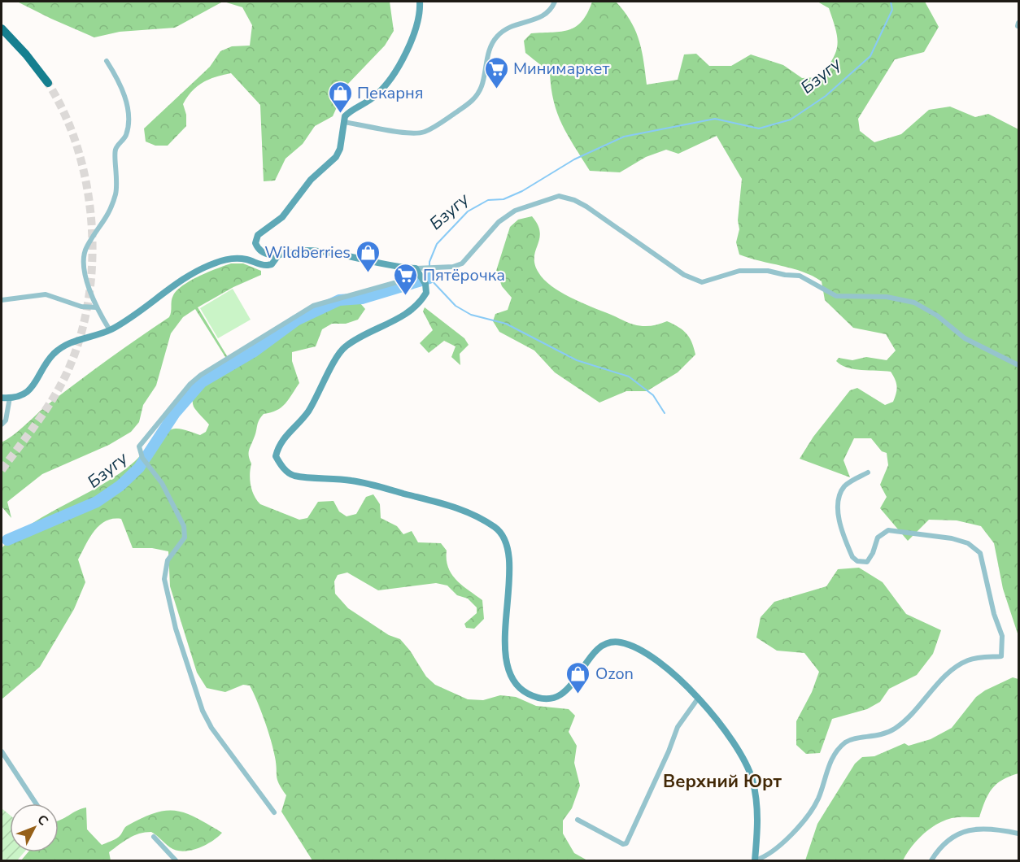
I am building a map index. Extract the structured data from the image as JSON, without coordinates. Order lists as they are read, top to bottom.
{
  "districts": ["Верхний Юрт"],
  "water": ["Бзугу"],
  "places": {
    "supermarket": ["Минимаркет", "Пятёрочка"],
    "shop": ["Пекарня", "Wildberries", "Ozon"]
  },
  "north": "top right"
}
